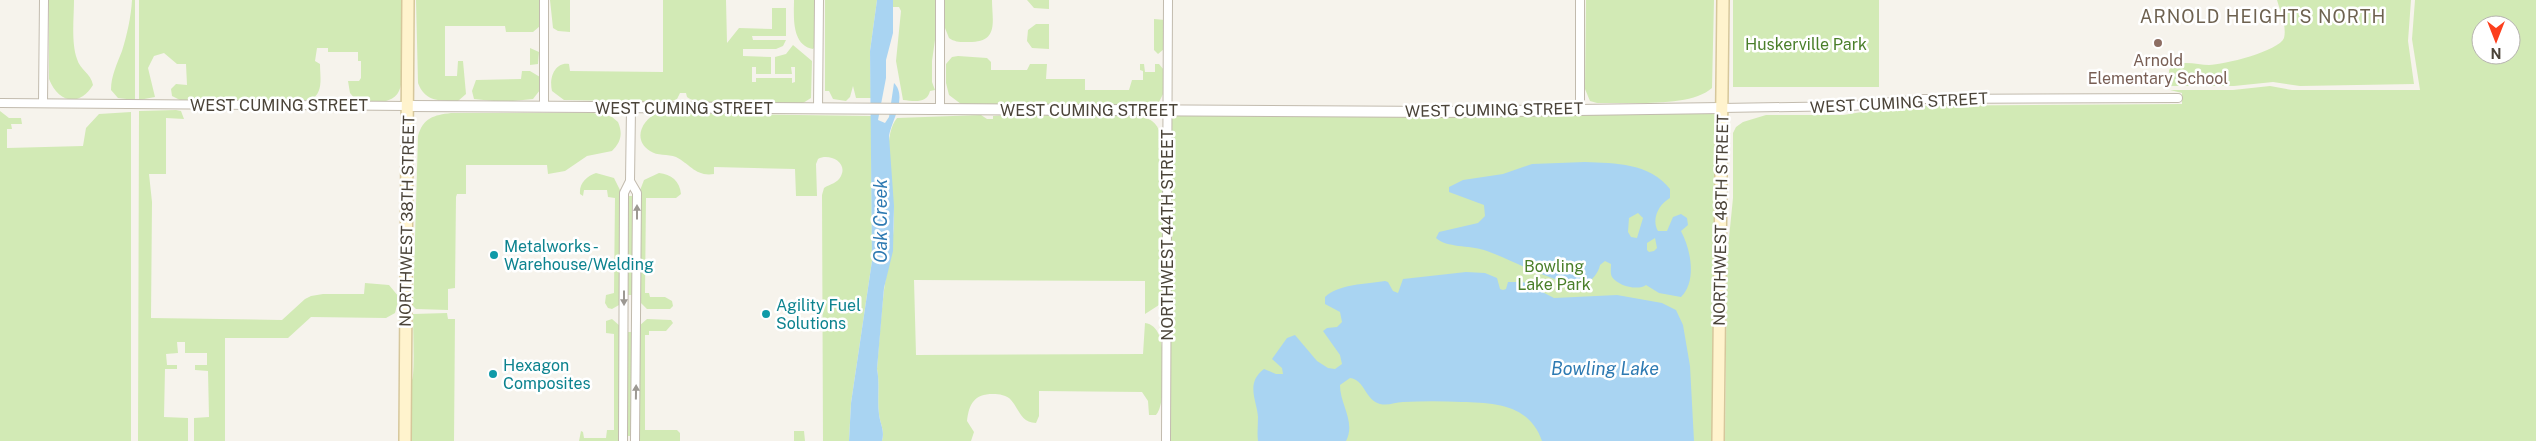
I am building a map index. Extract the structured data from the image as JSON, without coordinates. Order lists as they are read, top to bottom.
{
  "streets": {
    "main road": ["NORTHWEST 48TH STREET", "NORTHWEST 38TH STREET"],
    "street": ["WEST CUMING STREET", "NORTHWEST 44TH STREET"]
  },
  "crossings": [
    ["WEST CUMING STREET", "NORTHWEST 48TH STREET"],
    ["WEST CUMING STREET", "NORTHWEST 38TH STREET"],
    ["WEST CUMING STREET", "NORTHWEST 44TH STREET"]
  ],
  "districts": ["ARNOLD HEIGHTS NORTH"],
  "water": ["Oak Creek", "Bowling Lake"],
  "parks": ["Huskerville Park", "Bowling Lake Park"],
  "places": [
    "Arnold Elementary School",
    "Metalworks - Warehouse/Welding",
    "Agility Fuel Solutions",
    "Hexagon Composites"
  ],
  "north": "bottom"
}
